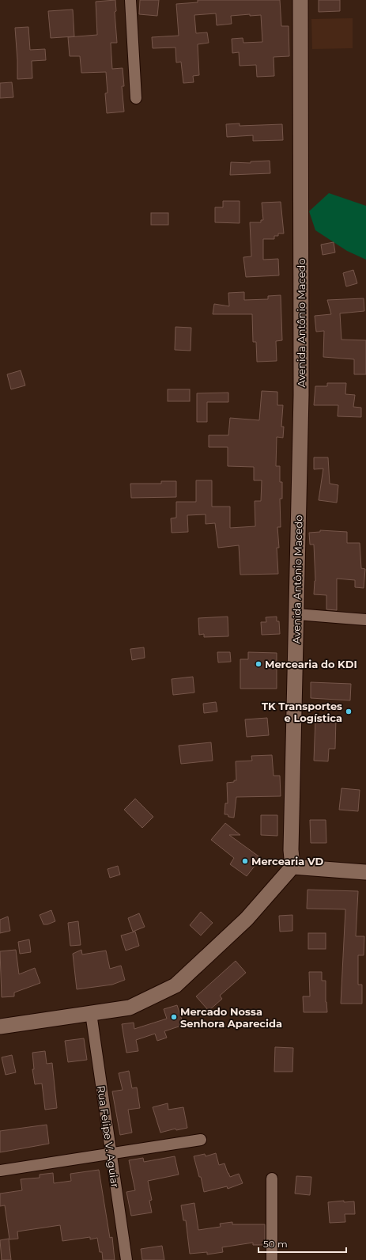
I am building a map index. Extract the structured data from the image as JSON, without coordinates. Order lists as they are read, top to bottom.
{
  "streets": {
    "street": ["Avenida Antônio Macedo", "Rua Felipe V. Aguiar"]
  },
  "places": [
    "Mercearia do KDI",
    "TK Transportes e Logística",
    "Mercearia VD",
    "Mercado Nossa Senhora Aparecida"
  ],
  "scale_bar": "50 m"
}
